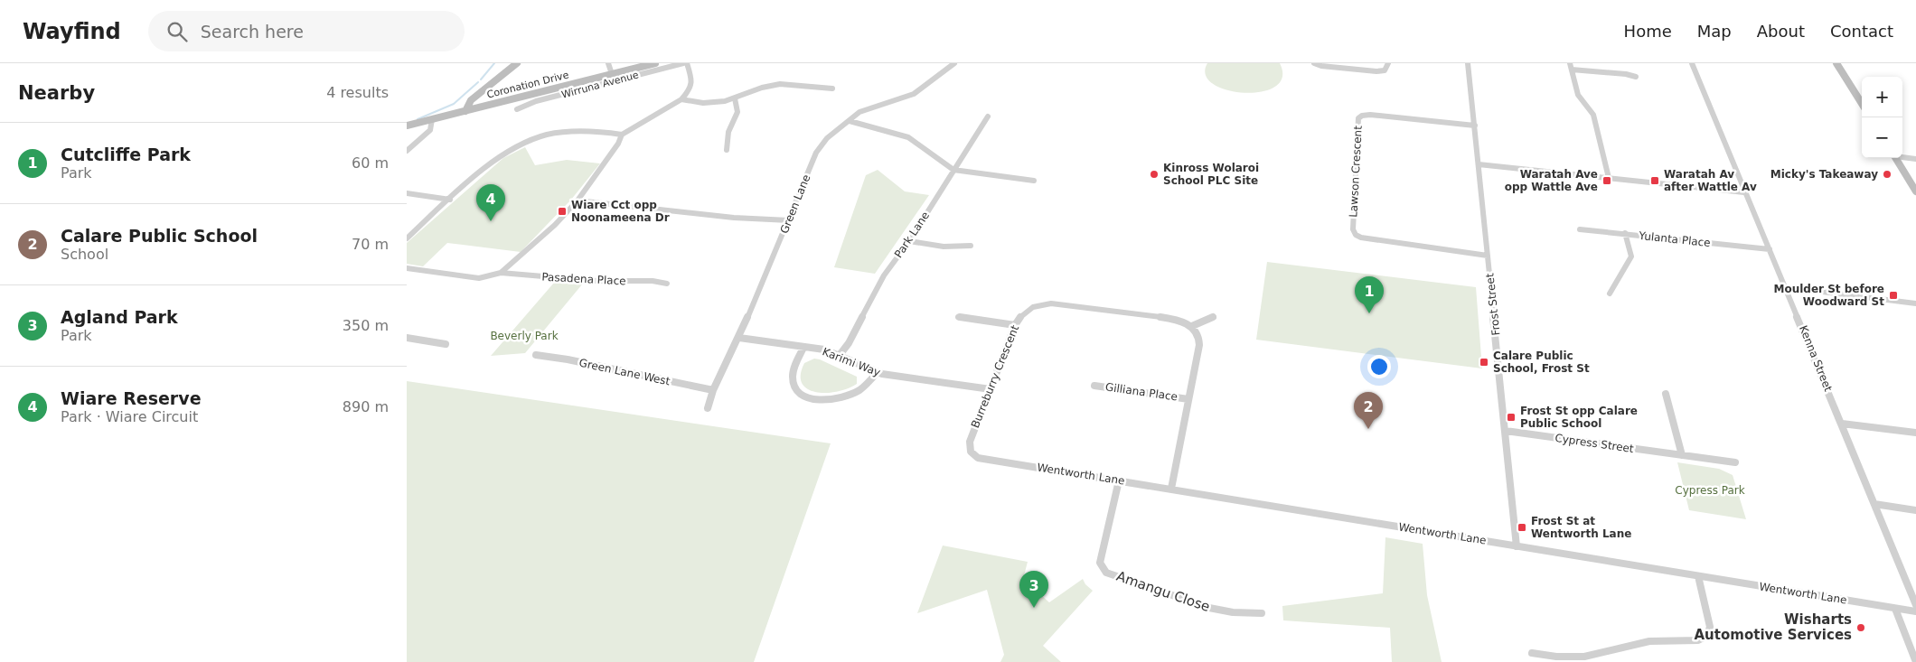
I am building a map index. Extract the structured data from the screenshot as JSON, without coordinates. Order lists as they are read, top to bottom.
{
  "streets": {
    "main road": ["Coronation Drive"],
    "street": [
      "Wirruna Avenue",
      "Lawson Crescent",
      "Green Lane",
      "Park Lane",
      "Yulanta Place",
      "Pasadena Place",
      "Frost Street",
      "Kenna Street",
      "Karimi Way",
      "Green Lane West",
      "Burreburry Crescent",
      "Gilliana Place",
      "Cypress Street",
      "Wentworth Lane",
      "Amangu Close"
    ]
  },
  "crossings": [
    ["Lawson Crescent", "Frost Street"],
    ["Green Lane", "Karimi Way"],
    ["Green Lane", "Green Lane West"],
    ["Park Lane", "Karimi Way"],
    ["Yulanta Place", "Kenna Street"],
    ["Frost Street", "Cypress Street"],
    ["Frost Street", "Wentworth Lane"],
    ["Karimi Way", "Burreburry Crescent"],
    ["Burreburry Crescent", "Wentworth Lane"],
    ["Wentworth Lane", "Amangu Close"]
  ],
  "parks": ["Beverly Park", "Cypress Park"],
  "places": {
    "other": ["Kinross Wolaroi School PLC Site", "Micky's Takeaway", "Wisharts Automotive Services"],
    "transit": [
      "Waratah Ave opp Wattle Ave",
      "Waratah Av after Wattle Av",
      "Wiare Cct opp Noonameena Dr",
      "Moulder St before Woodward St",
      "Calare Public School, Frost St",
      "Frost St opp Calare Public School",
      "Frost St at Wentworth Lane"
    ]
  },
  "page": {
    "header": "Wayfind",
    "search": "Search here",
    "nav": [
      "Home",
      "Map",
      "About",
      "Contact"
    ],
    "heading": ["Nearby", "4 results"],
    "map_buttons": ["+", "−"],
    "list": [
      {
        "mark": "1",
        "name": "Cutcliffe Park",
        "note": "Park",
        "value": "60 m"
      },
      {
        "mark": "2",
        "name": "Calare Public School",
        "note": "School",
        "value": "70 m"
      },
      {
        "mark": "3",
        "name": "Agland Park",
        "note": "Park",
        "value": "350 m"
      },
      {
        "mark": "4",
        "name": "Wiare Reserve",
        "note": "Park · Wiare Circuit",
        "value": "890 m"
      }
    ],
    "pins": [
      "4",
      "1",
      "2",
      "3"
    ]
  }
}
